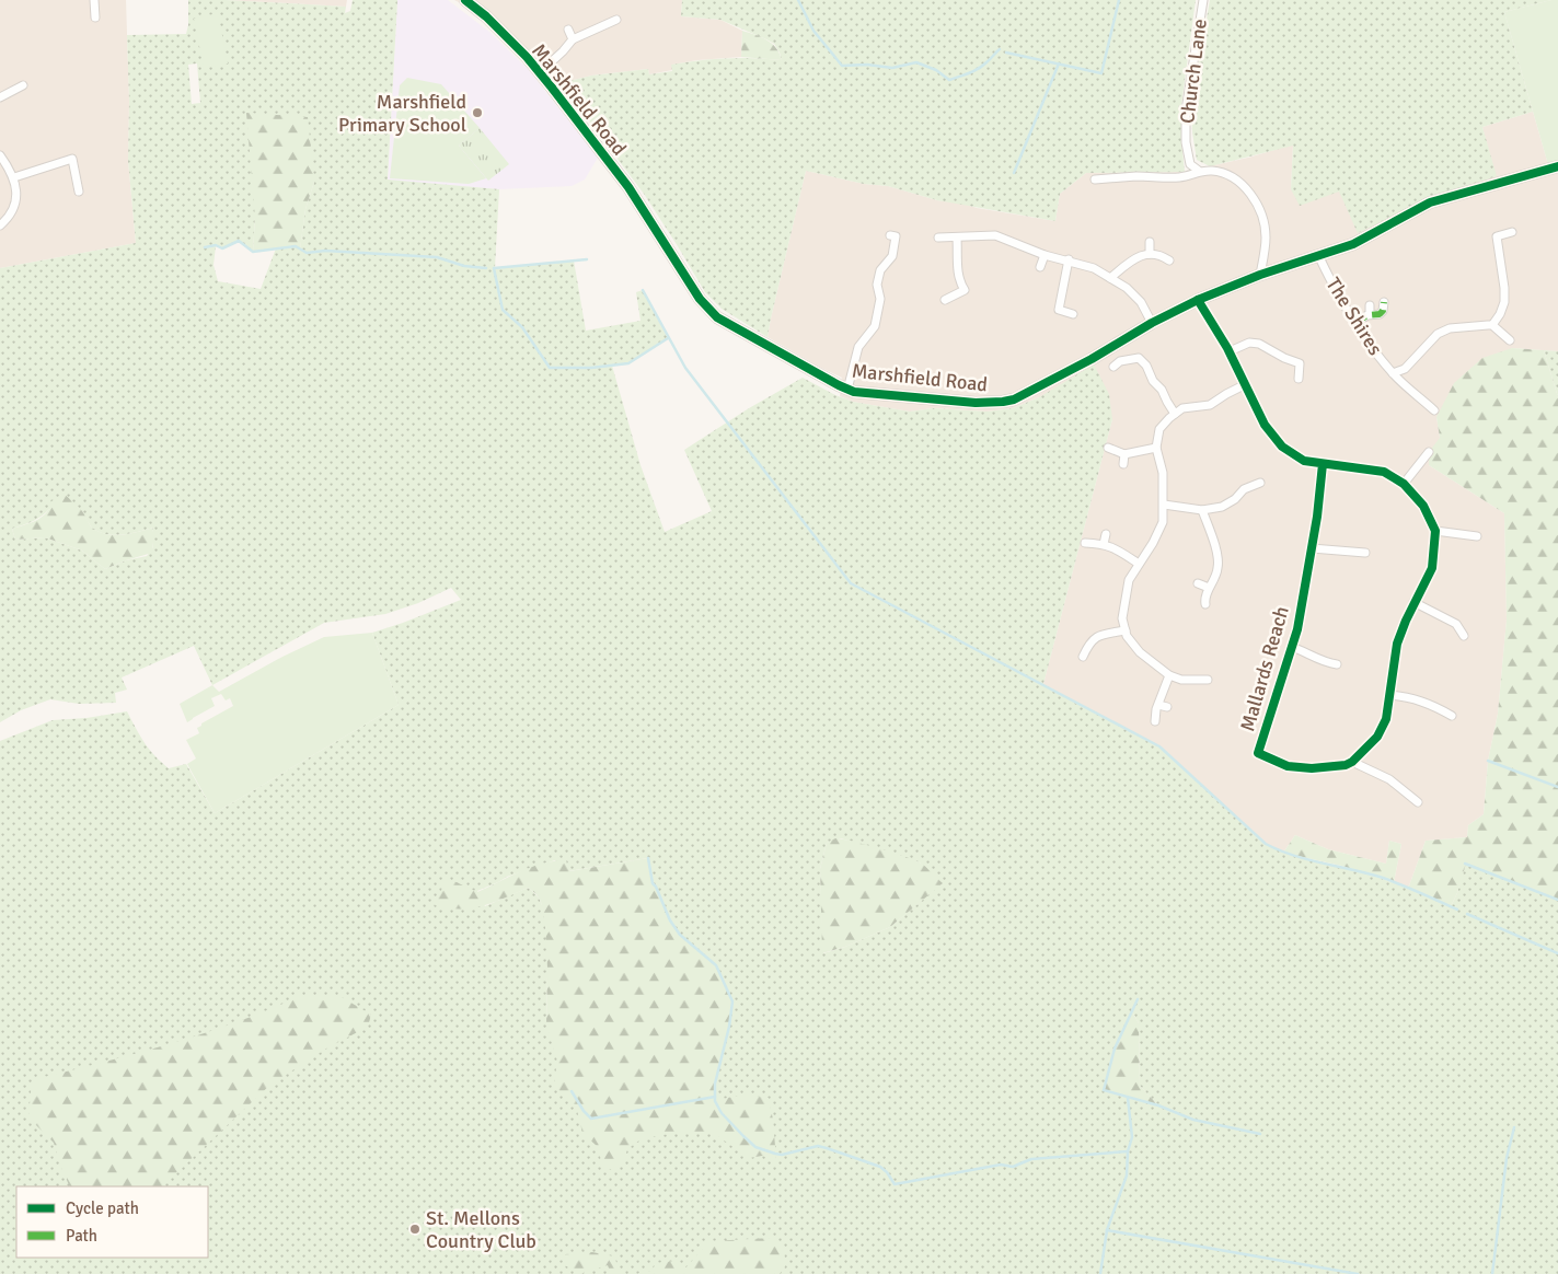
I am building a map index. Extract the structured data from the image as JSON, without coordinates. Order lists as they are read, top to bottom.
{
  "streets": {
    "street": [
      "Church Lane",
      "Marshfield Road",
      "The Shires",
      "Mallards Reach"
    ]
  },
  "crossings": [
    ["Marshfield Road", "The Shires"]
  ],
  "places": ["Marshfield Primary School", "St. Mellons Country Club"],
  "legend": ["Cycle path", "Path"]
}
